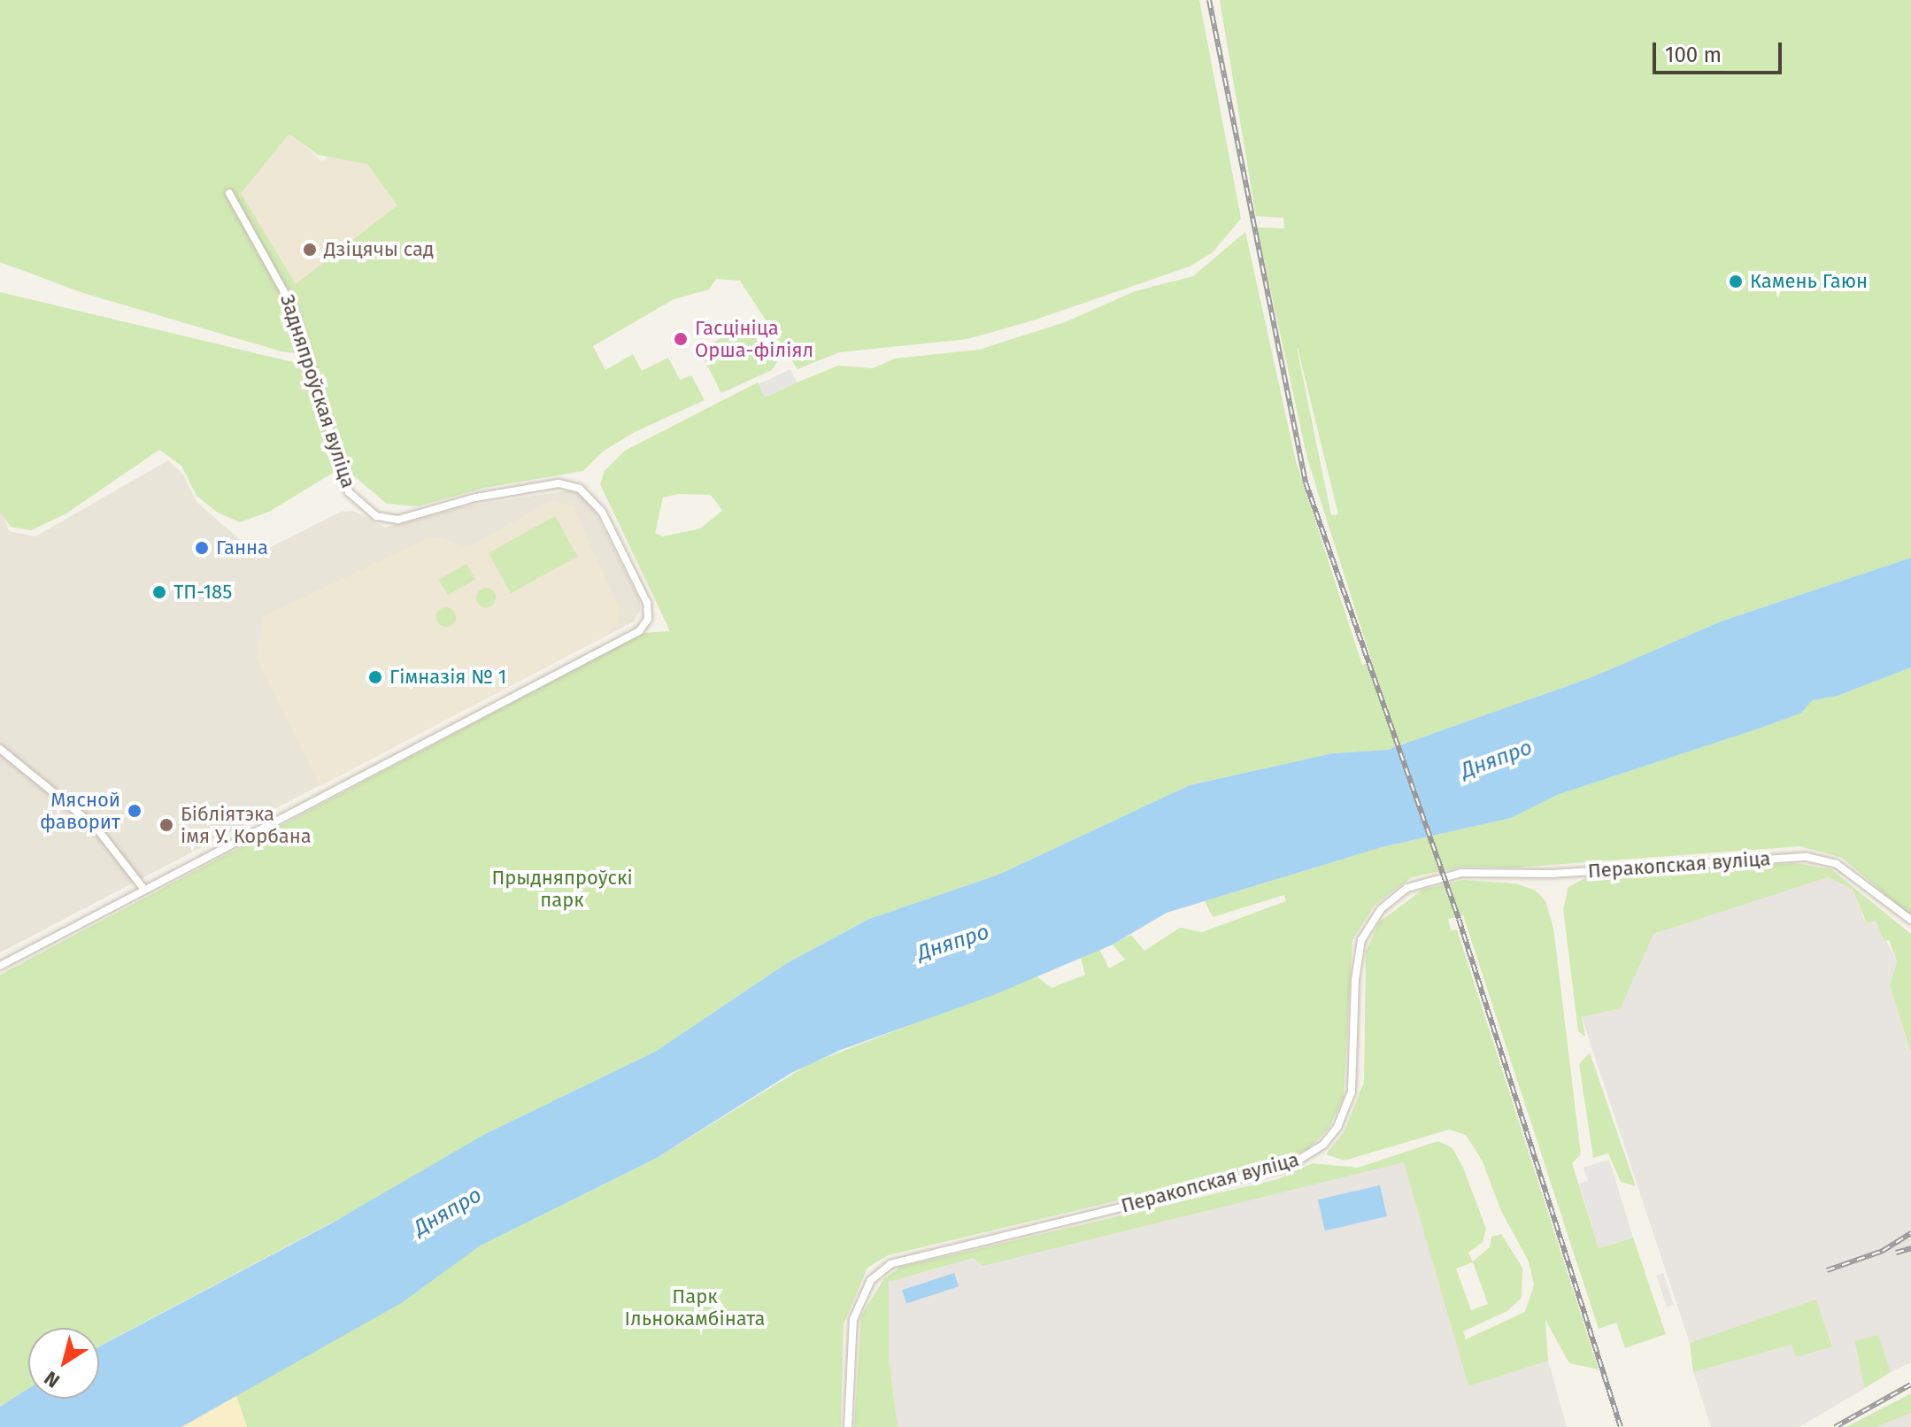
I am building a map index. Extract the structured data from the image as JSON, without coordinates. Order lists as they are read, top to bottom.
{
  "streets": {
    "street": ["Задняпроўская вуліца", "Перакопская вуліца"]
  },
  "water": ["Дняпро"],
  "parks": ["Прыдняпроўскі парк", "Парк Ільнокамбіната"],
  "places": [
    "Дзіцячы сад",
    "Камень Гаюн",
    "Гасцініца Орша-філіял",
    "Ганна",
    "ТП-185",
    "Гімназія № 1",
    "Мясной фаворит",
    "Бібліятэка імя У. Корбана"
  ],
  "scale_bar": "100 m",
  "north": "bottom left"
}
